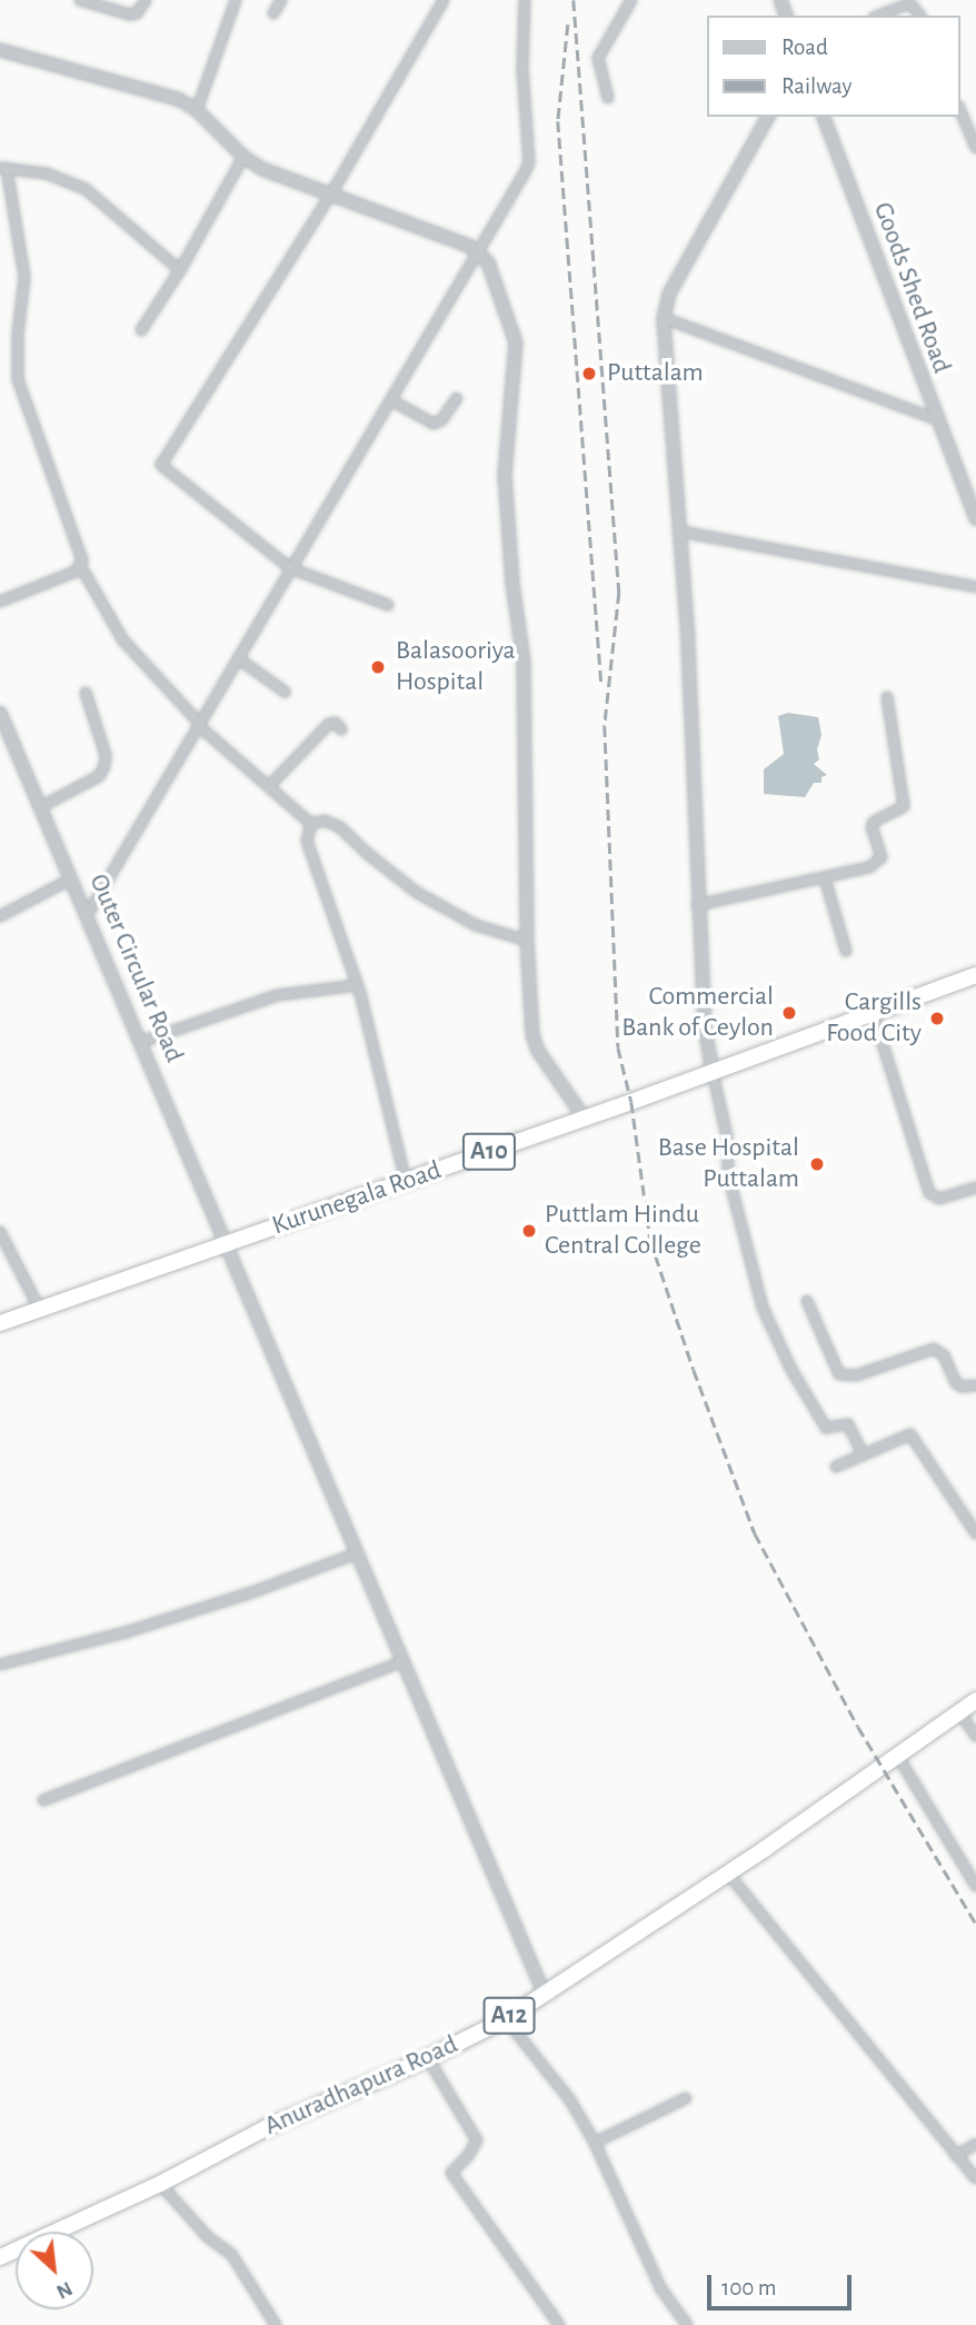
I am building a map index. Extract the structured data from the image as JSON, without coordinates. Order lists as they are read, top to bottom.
{
  "streets": {
    "highway": [
      "A10",
      "Kurunegala Road",
      "A12",
      "Anuradhapura Road"
    ],
    "street": ["Goods Shed Road", "Outer Circular Road"]
  },
  "crossings": [
    ["Outer Circular Road", "Kurunegala Road"],
    ["Outer Circular Road", "Anuradhapura Road"]
  ],
  "places": [
    "Puttalam",
    "Balasooriya Hospital",
    "Commercial Bank of Ceylon",
    "Cargills Food City",
    "Base Hospital Puttalam",
    "Puttlam Hindu Central College"
  ],
  "legend": ["Road", "Railway"],
  "scale_bar": "100 m",
  "north": "bottom right"
}
